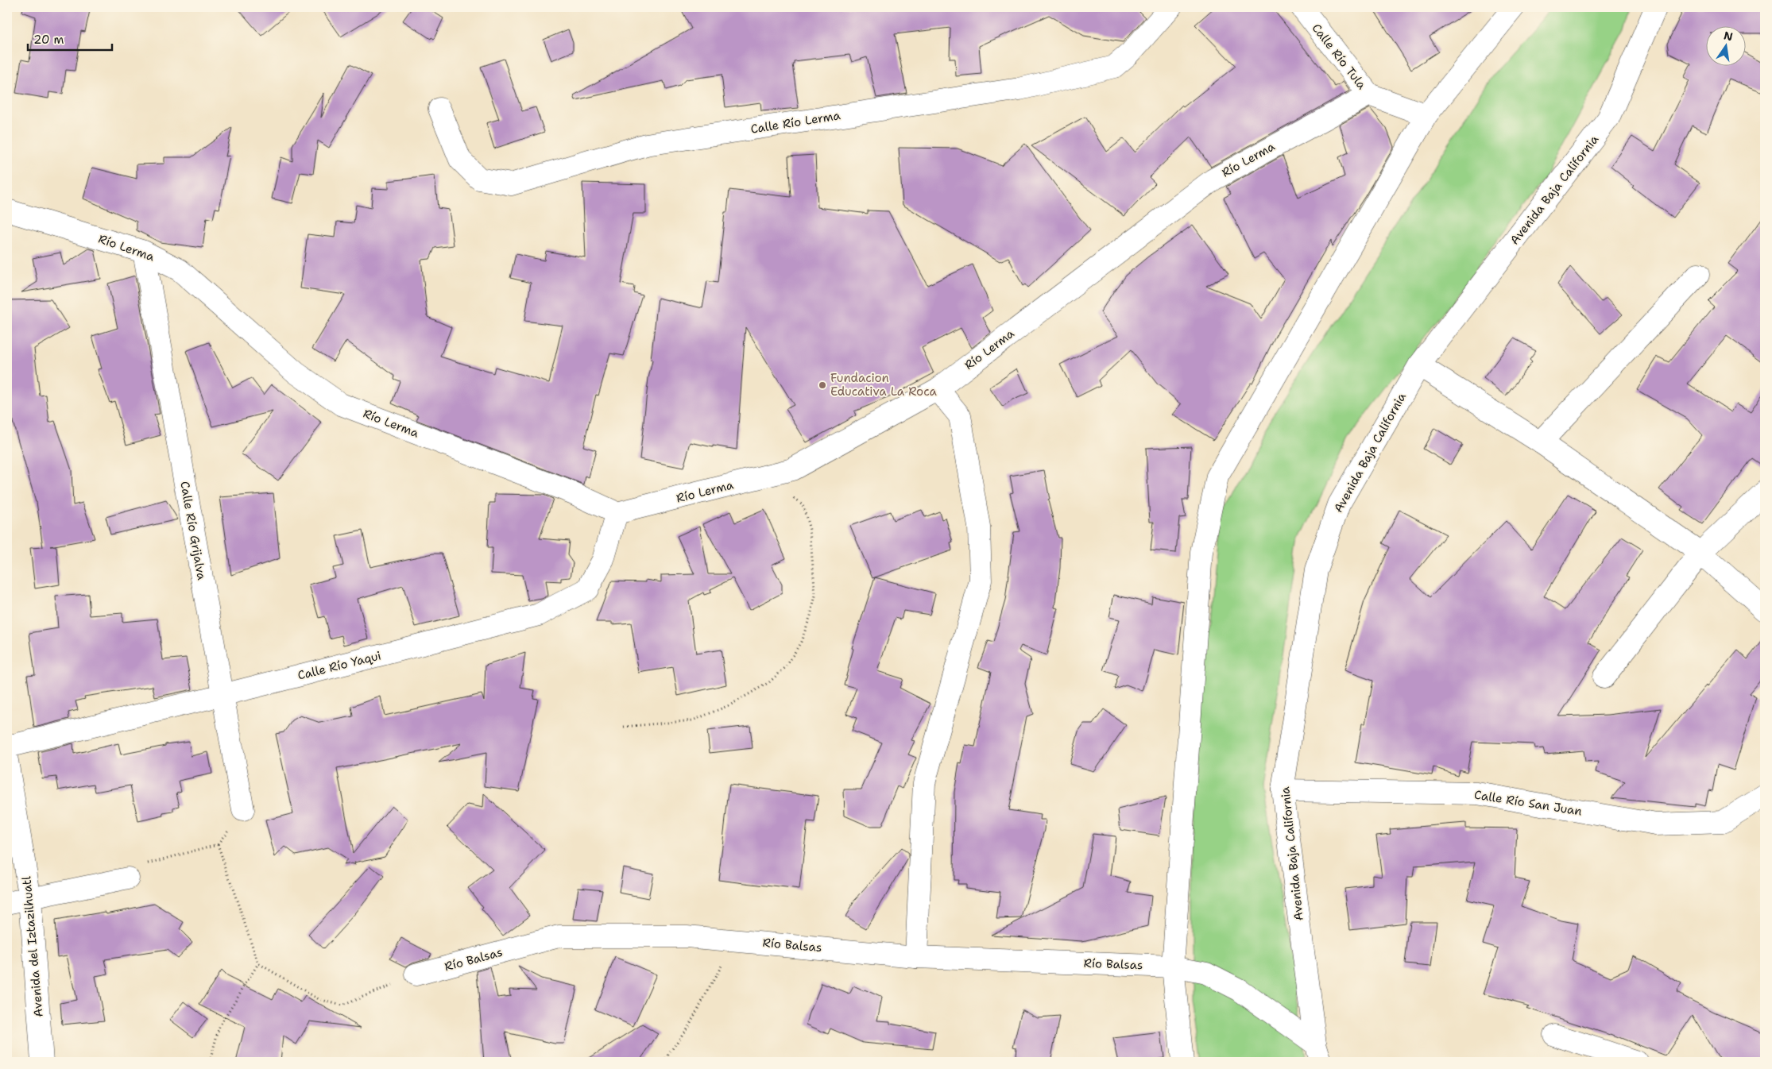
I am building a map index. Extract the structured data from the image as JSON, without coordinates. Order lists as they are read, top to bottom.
{
  "streets": {
    "street": [
      "Calle Río Tula",
      "Calle Río Lerma",
      "Río Lerma",
      "Avenida Baja California",
      "Calle Río Grijalva",
      "Calle Río Yaqui",
      "Calle Río San Juan",
      "Río Balsas",
      "Avenida del Iztazilhuatl"
    ]
  },
  "crossings": [
    ["Calle Río Tula", "Río Lerma"],
    ["Río Lerma", "Calle Río Grijalva"],
    ["Río Lerma", "Calle Río Yaqui"],
    ["Avenida Baja California", "Calle Río San Juan"],
    ["Avenida Baja California", "Río Balsas"],
    ["Calle Río Grijalva", "Calle Río Yaqui"]
  ],
  "places": ["Fundacion Educativa La Roca"],
  "scale_bar": "20 m",
  "north": "top"
}
